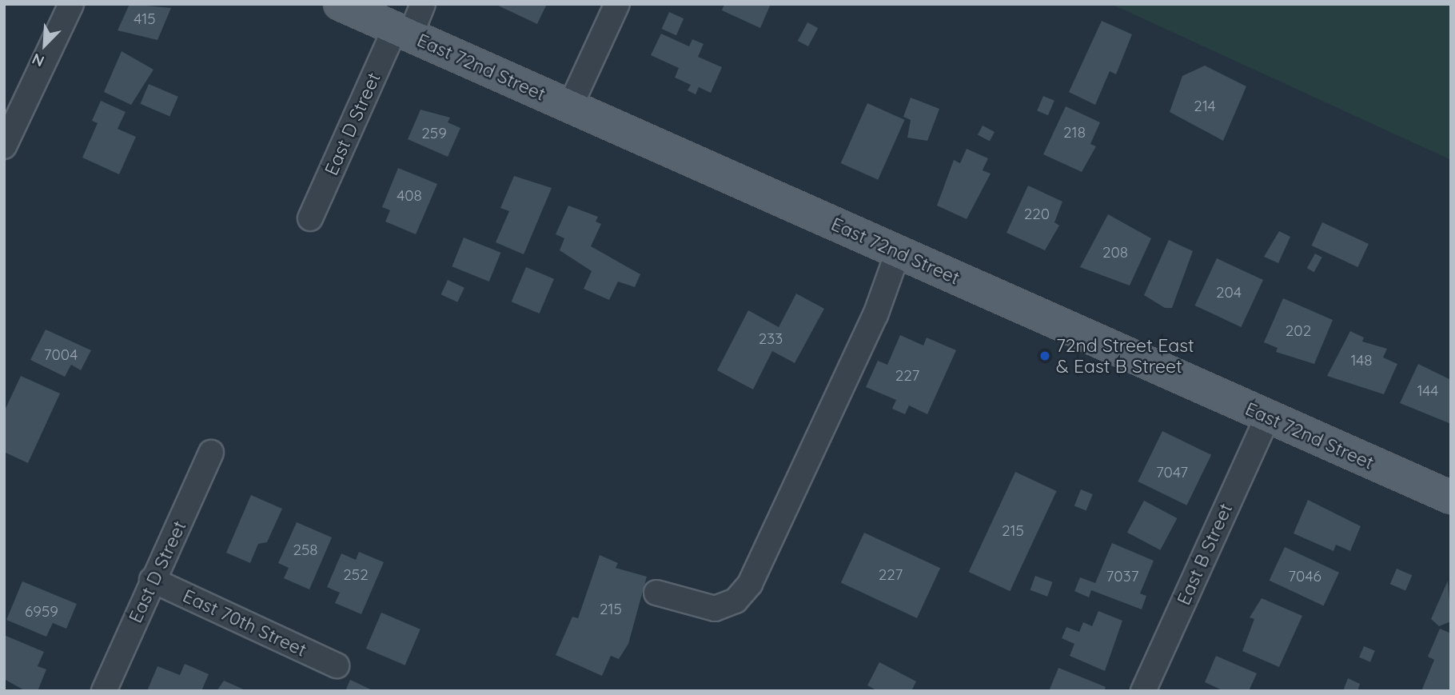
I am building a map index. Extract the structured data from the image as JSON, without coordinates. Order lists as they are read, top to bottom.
{
  "streets": {
    "main road": ["East 72nd Street"],
    "street": ["East D Street", "East B Street", "East 70th Street"]
  },
  "crossings": [
    ["East 72nd Street", "East D Street"],
    ["East 72nd Street", "East B Street"],
    ["East D Street", "East 70th Street"]
  ],
  "places": ["72nd Street East & East B Street"],
  "house_numbers": [
    "415",
    "214",
    "218",
    "259",
    "408",
    "220",
    "208",
    "204",
    "202",
    "233",
    "7004",
    "148",
    "227",
    "144",
    "7047",
    "215",
    "258",
    "252",
    "227",
    "7037",
    "7046",
    "215",
    "6959"
  ],
  "north": "bottom left"
}
